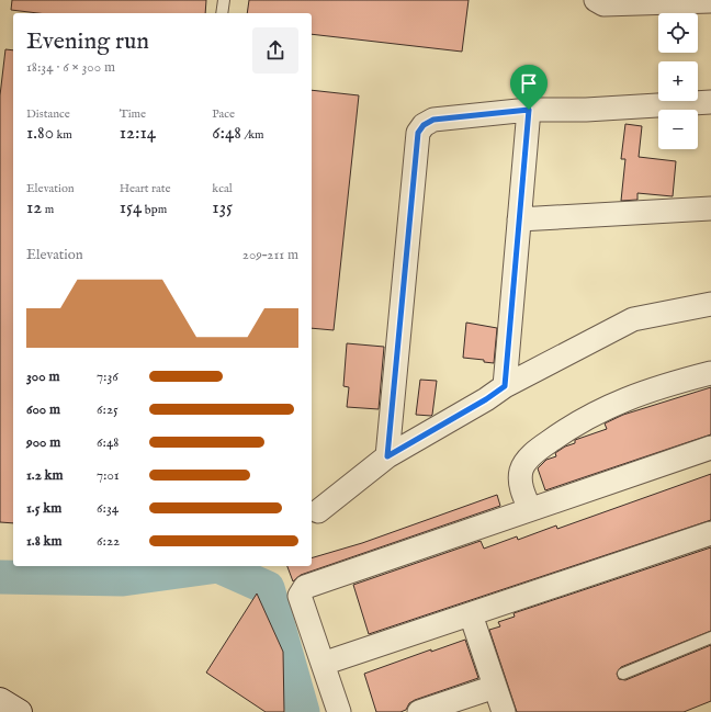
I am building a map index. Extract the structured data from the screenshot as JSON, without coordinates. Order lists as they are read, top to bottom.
{
  "page": {
    "map_buttons": ["+", "−"],
    "heading": ["Evening run", "18:34 · 6 × 300 m"],
    "stats": [
      ["Distance", "1.80 km"],
      ["Time", "12:14"],
      ["Pace", "6:48 /km"],
      ["Elevation", "12 m"],
      ["Heart rate", "154 bpm"],
      ["kcal", "135"]
    ],
    "chart": ["Elevation", "209–211 m"],
    "list": [
      {
        "name": "300 m",
        "note": "7:36"
      },
      {
        "name": "600 m",
        "note": "6:25"
      },
      {
        "name": "900 m",
        "note": "6:48"
      },
      {
        "name": "1.2 km",
        "note": "7:01"
      },
      {
        "name": "1.5 km",
        "note": "6:34"
      },
      {
        "name": "1.8 km",
        "note": "6:22"
      }
    ]
  }
}
